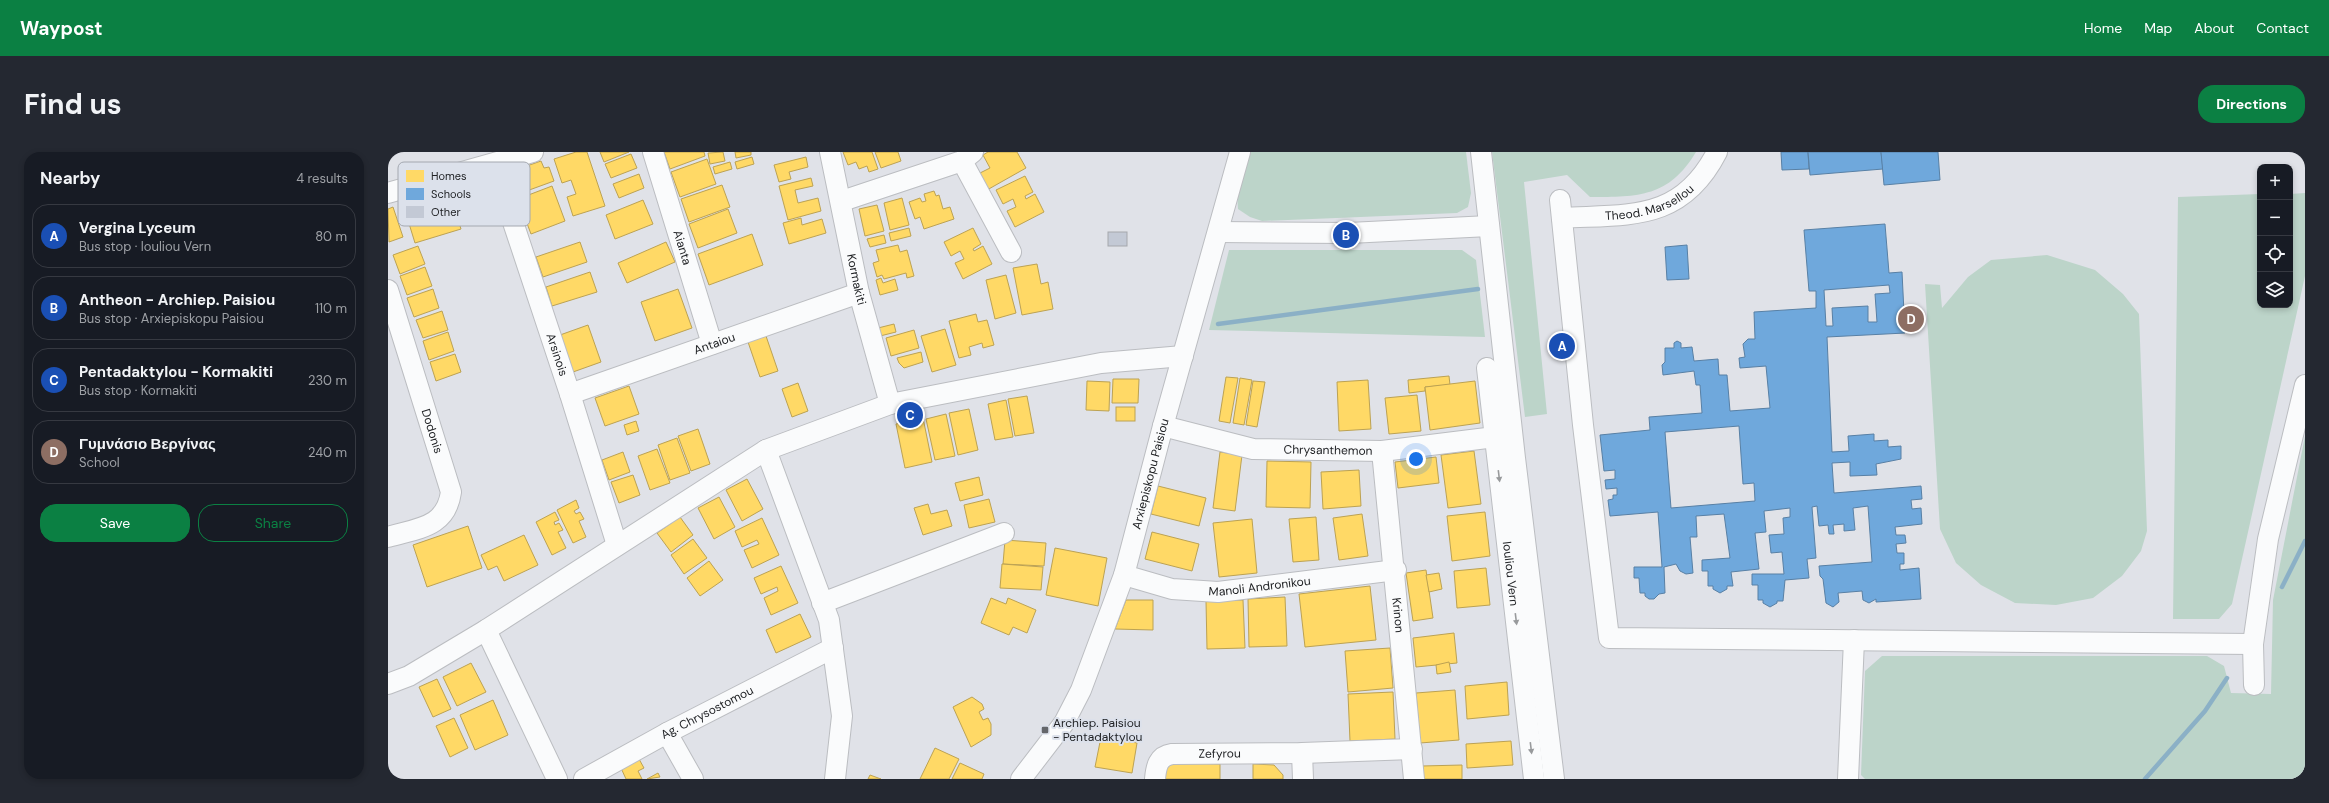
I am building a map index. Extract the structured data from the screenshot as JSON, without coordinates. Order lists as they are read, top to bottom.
{
  "streets": {
    "street": [
      "Theod. Marsellou",
      "Aianta",
      "Kormakiti",
      "Antaiou",
      "Arsinois",
      "Dodonis",
      "Chrysanthemon",
      "Arxiepiskopu Paisiou",
      "Iouliou Vern",
      "Manoli Andronikou",
      "Krinon",
      "Ag. Chrysostomou",
      "Zefyrou"
    ]
  },
  "crossings": [
    ["Aianta", "Antaiou"],
    ["Kormakiti", "Antaiou"],
    ["Antaiou", "Arsinois"],
    ["Chrysanthemon", "Arxiepiskopu Paisiou"],
    ["Chrysanthemon", "Iouliou Vern"],
    ["Chrysanthemon", "Krinon"],
    ["Arxiepiskopu Paisiou", "Manoli Andronikou"],
    ["Manoli Andronikou", "Krinon"],
    ["Krinon", "Zefyrou"]
  ],
  "places": {
    "transit": ["Archiep. Paisiou - Pentadaktylou"]
  },
  "legend": ["Homes", "Schools", "Other"],
  "page": {
    "header": "Waypost",
    "nav": [
      "Home",
      "Map",
      "About",
      "Contact"
    ],
    "buttons": [
      "Directions",
      ["Save", "Share"]
    ],
    "title": "Find us",
    "heading": ["Nearby", "4 results"],
    "map_buttons": ["+", "−"],
    "list": [
      {
        "mark": "A",
        "name": "Vergina Lyceum",
        "note": "Bus stop · Iouliou Vern",
        "value": "80 m"
      },
      {
        "mark": "B",
        "name": "Antheon - Archiep. Paisiou",
        "note": "Bus stop · Arxiepiskopu Paisiou",
        "value": "110 m"
      },
      {
        "mark": "C",
        "name": "Pentadaktylou - Kormakiti",
        "note": "Bus stop · Kormakiti",
        "value": "230 m"
      },
      {
        "mark": "D",
        "name": "Γυμνάσιο Βεργίνας",
        "note": "School",
        "value": "240 m"
      }
    ],
    "pins": [
      "B",
      "D",
      "A",
      "C"
    ]
  }
}
